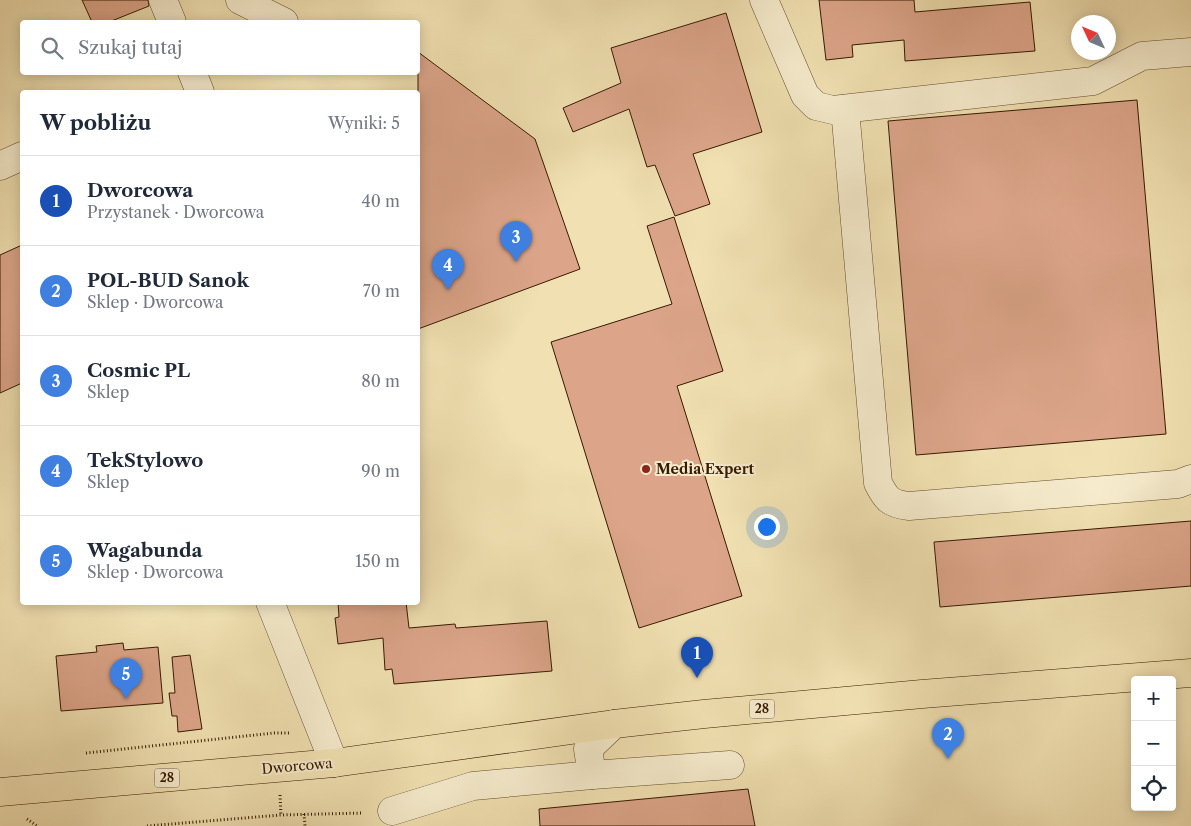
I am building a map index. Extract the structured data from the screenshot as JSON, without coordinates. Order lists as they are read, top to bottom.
{
  "streets": {
    "main road": ["28", "Dworcowa"]
  },
  "places": ["Media Expert"],
  "north": "top left",
  "page": {
    "search": "Szukaj tutaj",
    "heading": ["W pobliżu", "Wyniki: 5"],
    "list": [
      {
        "mark": "1",
        "name": "Dworcowa",
        "note": "Przystanek · Dworcowa",
        "value": "40 m"
      },
      {
        "mark": "2",
        "name": "POL-BUD Sanok",
        "note": "Sklep · Dworcowa",
        "value": "70 m"
      },
      {
        "mark": "3",
        "name": "Cosmic PL",
        "note": "Sklep",
        "value": "80 m"
      },
      {
        "mark": "4",
        "name": "TekStylowo",
        "note": "Sklep",
        "value": "90 m"
      },
      {
        "mark": "5",
        "name": "Wagabunda",
        "note": "Sklep · Dworcowa",
        "value": "150 m"
      }
    ],
    "pins": [
      "3",
      "4",
      "1",
      "5",
      "2"
    ],
    "map_buttons": ["+", "−"]
  }
}
